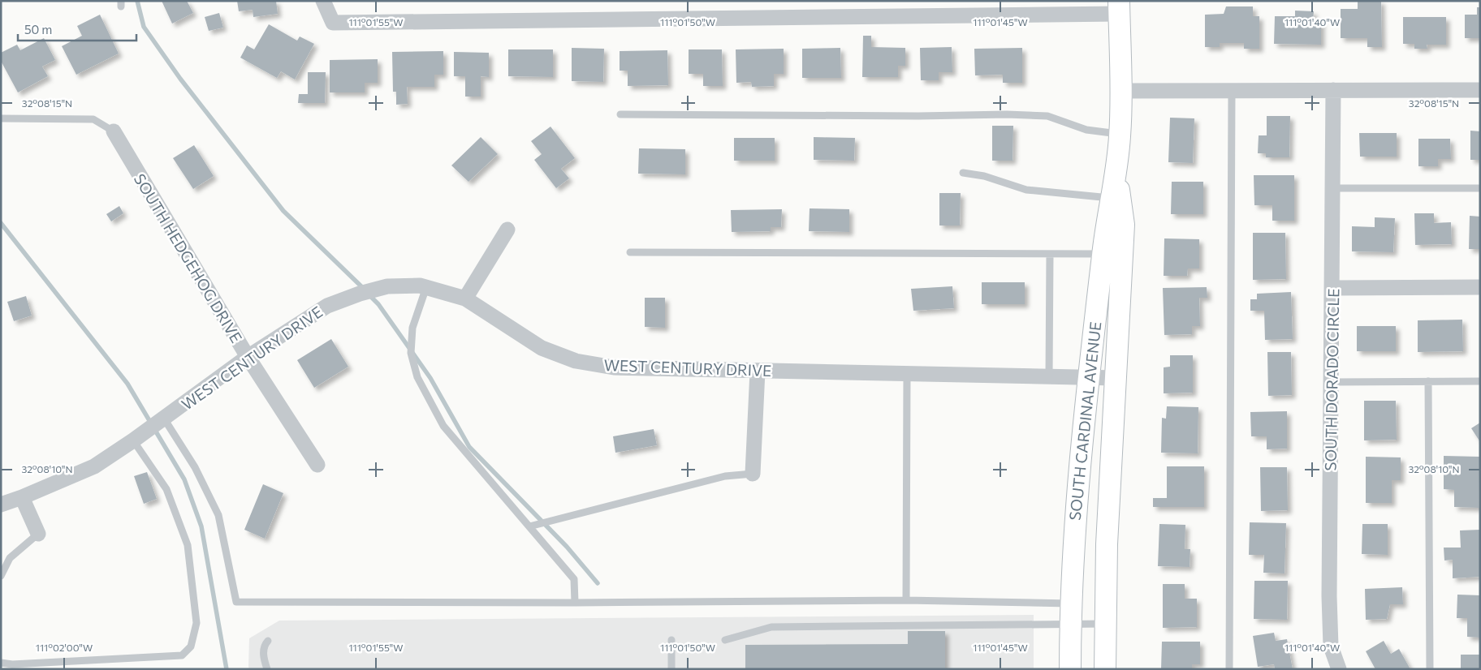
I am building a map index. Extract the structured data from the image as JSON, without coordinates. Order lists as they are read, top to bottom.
{
  "streets": {
    "main road": ["SOUTH CARDINAL AVENUE"],
    "street": ["SOUTH HEDGEHOG DRIVE", "WEST CENTURY DRIVE", "SOUTH DORADO CIRCLE"]
  },
  "crossings": [
    ["SOUTH HEDGEHOG DRIVE", "WEST CENTURY DRIVE"],
    ["WEST CENTURY DRIVE", "SOUTH CARDINAL AVENUE"]
  ],
  "scale_bar": "50 m",
  "coordinates": [
    "111°01'55\"W",
    "111°01'50\"W",
    "111°01'45\"W",
    "111°01'40\"W",
    "32°08'15\"N",
    "32°08'10\"N",
    "111°02'00\"W"
  ]
}
